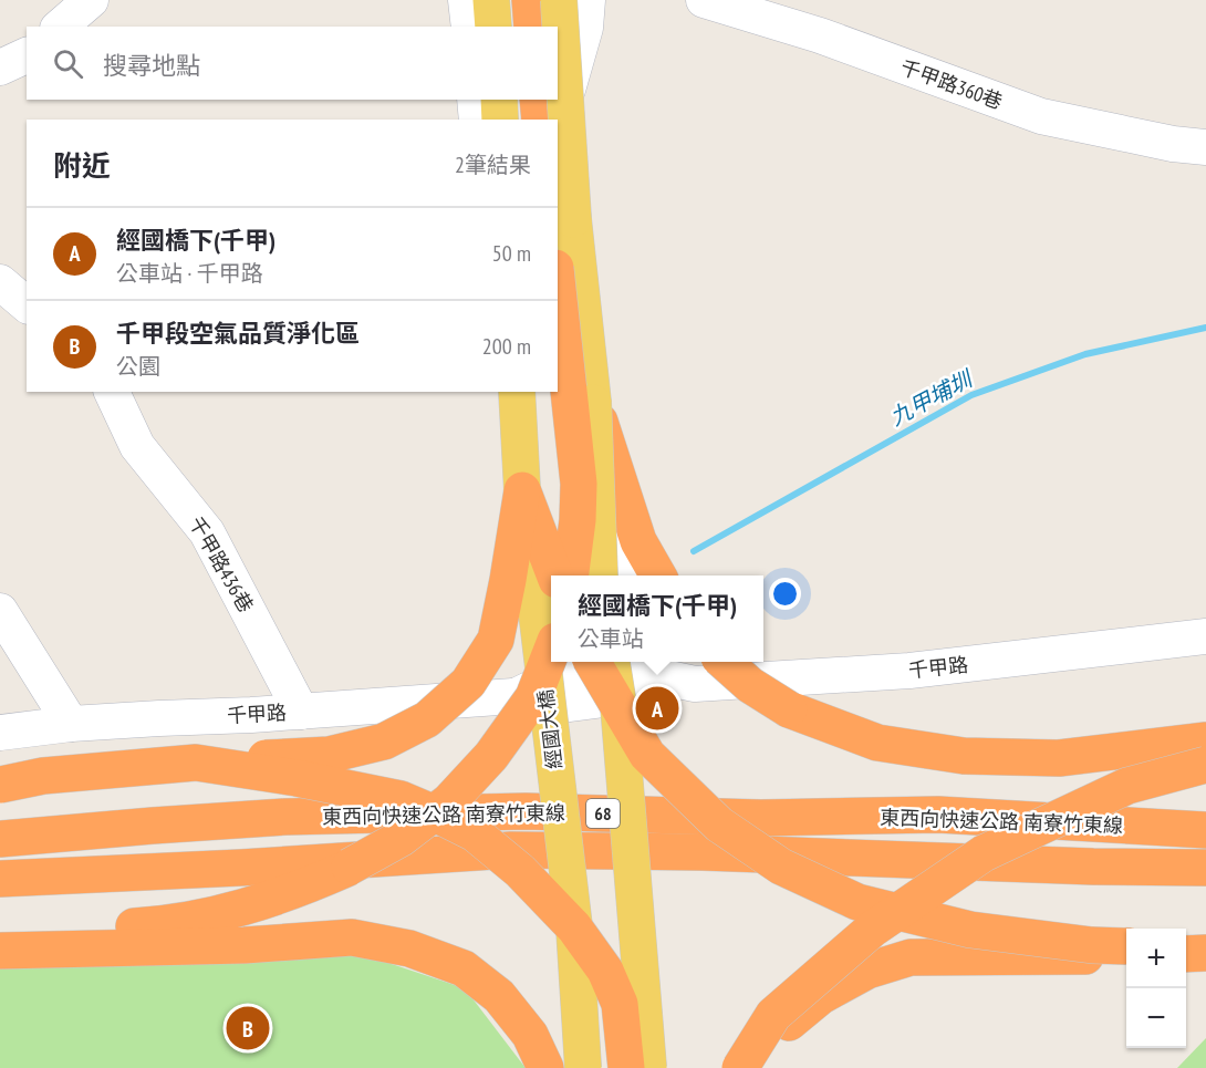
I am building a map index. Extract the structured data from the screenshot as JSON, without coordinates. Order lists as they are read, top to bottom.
{
  "streets": {
    "highway": ["68", "東西向快速公路 南寮竹東線"],
    "main road": ["經國大橋"],
    "street": ["千甲路360巷", "千甲路436巷", "千甲路"]
  },
  "crossings": [
    ["千甲路436巷", "千甲路"]
  ],
  "water": ["九甲埔圳"],
  "page": {
    "search": "搜尋地點",
    "heading": ["附近", "2筆結果"],
    "list": [
      {
        "mark": "A",
        "name": "經國橋下(千甲)",
        "note": "公車站 · 千甲路",
        "value": "50 m"
      },
      {
        "mark": "B",
        "name": "千甲段空氣品質淨化區",
        "note": "公園",
        "value": "200 m"
      }
    ],
    "popup": ["經國橋下(千甲)", "公車站"],
    "pins": ["A", "B"],
    "map_buttons": ["+", "−"]
  }
}
